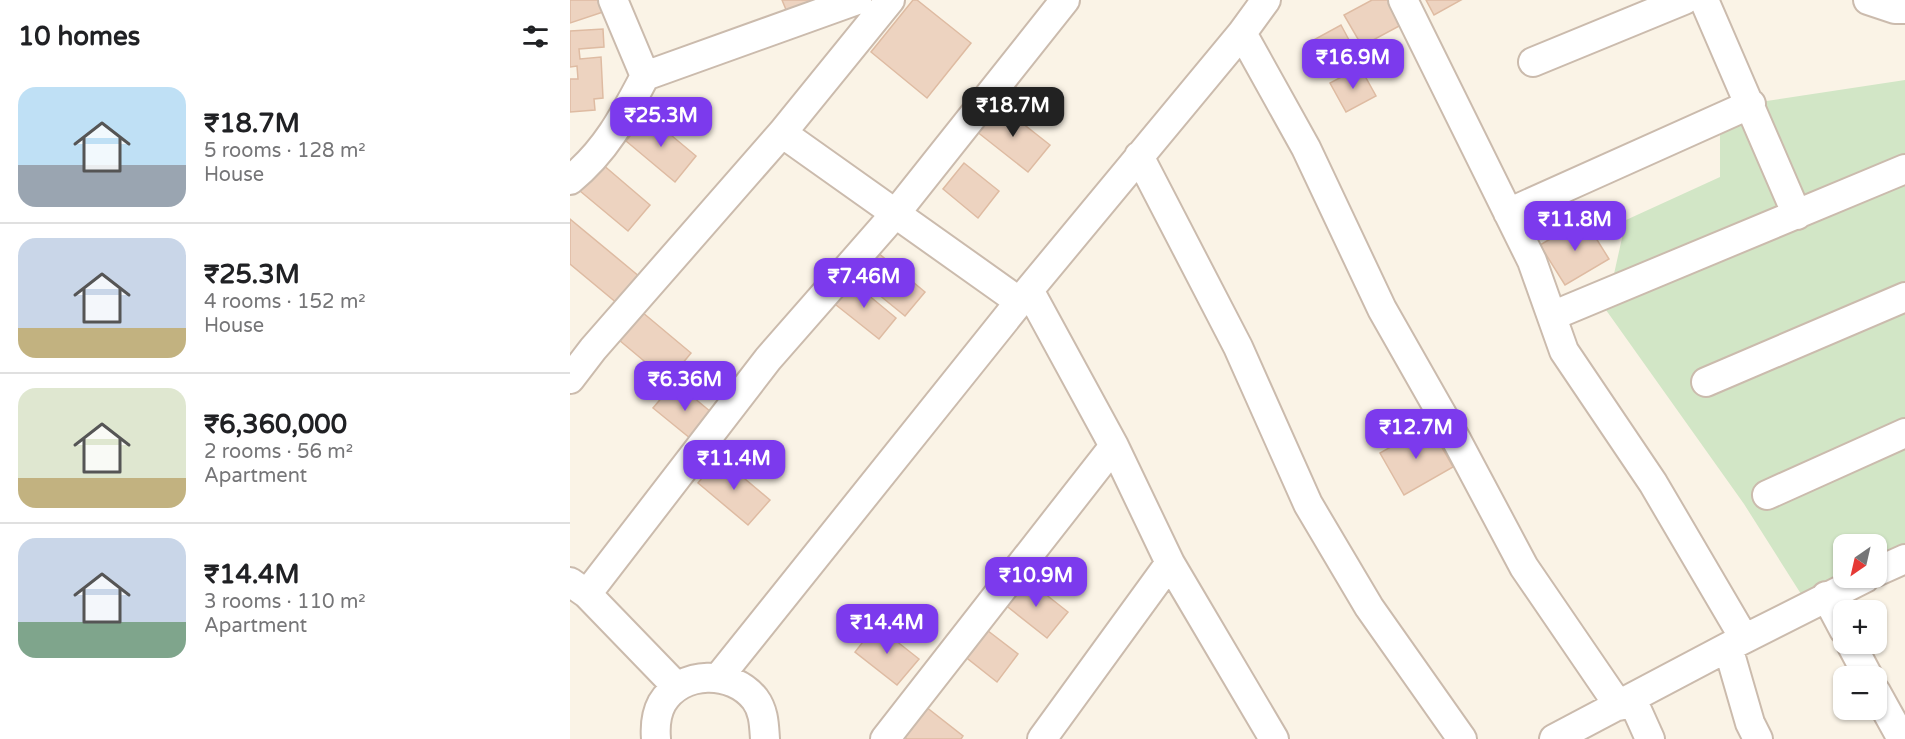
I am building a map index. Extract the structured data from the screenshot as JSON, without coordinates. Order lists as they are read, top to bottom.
{
  "north": "bottom left",
  "page": {
    "heading": "10 homes",
    "price": [
      "₹16.9M",
      "₹18.7M",
      "₹25.3M",
      "₹11.8M",
      "₹7.46M",
      "₹6.36M",
      "₹12.7M",
      "₹11.4M",
      "₹10.9M",
      "₹14.4M"
    ],
    "list": [
      {
        "name": "₹18.7M",
        "note": "5 rooms · 128 m² · House"
      },
      {
        "name": "₹25.3M",
        "note": "4 rooms · 152 m² · House"
      },
      {
        "name": "₹6,360,000",
        "note": "2 rooms · 56 m² · Apartment"
      },
      {
        "name": "₹14.4M",
        "note": "3 rooms · 110 m² · Apartment"
      }
    ],
    "map_buttons": ["+", "−"]
  }
}
